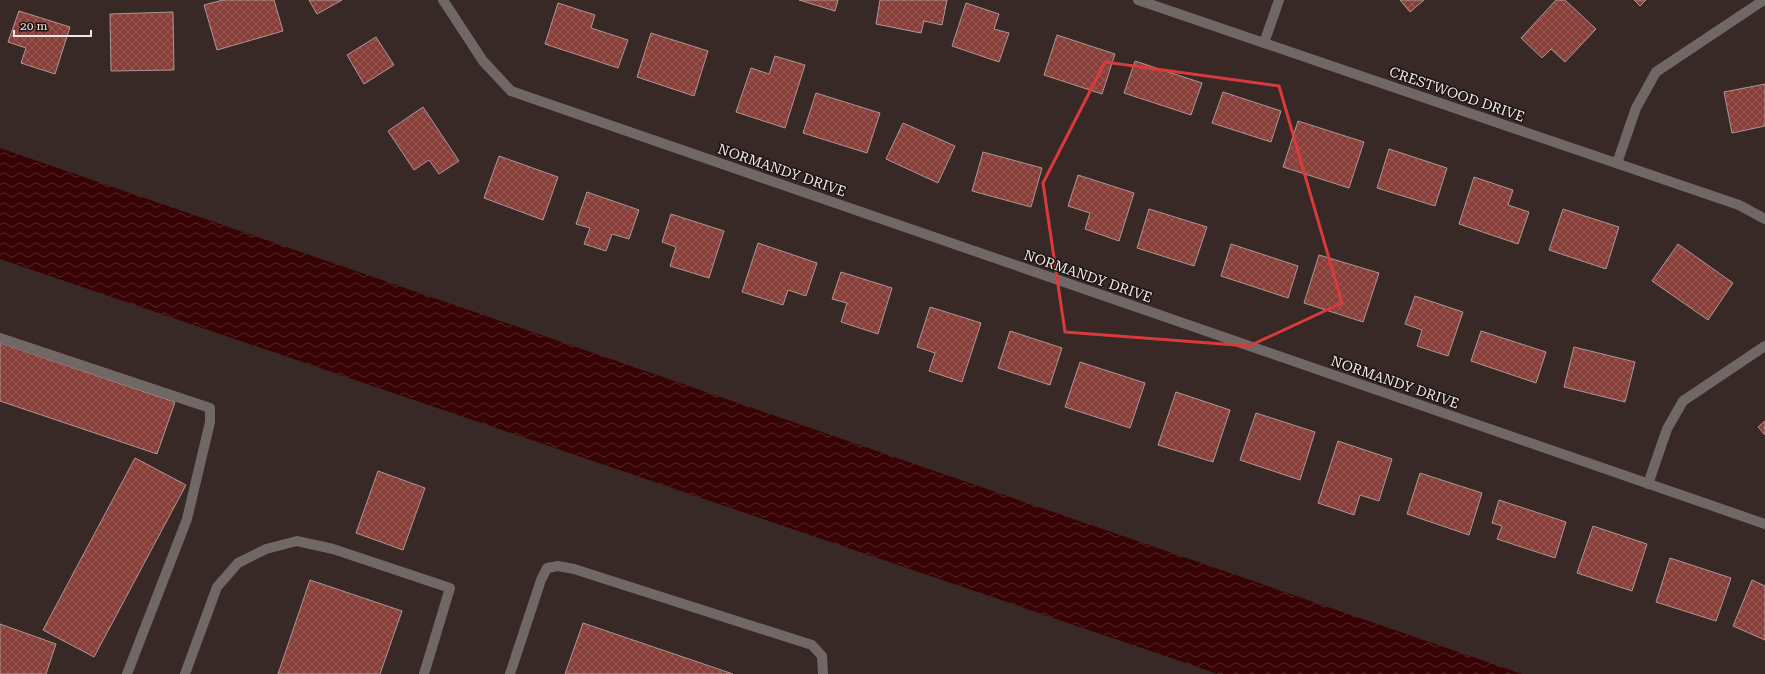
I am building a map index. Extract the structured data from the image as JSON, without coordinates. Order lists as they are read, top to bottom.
{
  "streets": {
    "street": ["CRESTWOOD DRIVE", "NORMANDY DRIVE"]
  },
  "scale_bar": "20 m"
}
